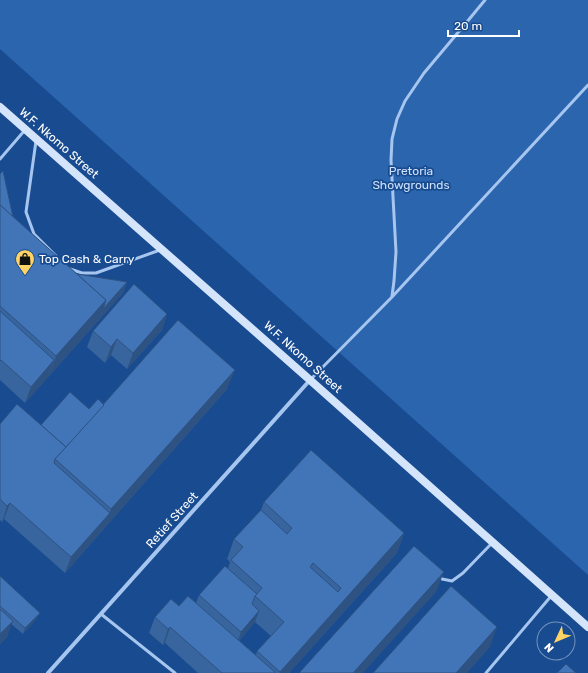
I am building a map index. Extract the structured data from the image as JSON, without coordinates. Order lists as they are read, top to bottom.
{
  "streets": {
    "main road": ["W.F. Nkomo Street"],
    "street": ["Retief Street"]
  },
  "crossings": [
    ["W.F. Nkomo Street", "Retief Street"]
  ],
  "parks": ["Pretoria Showgrounds"],
  "places": {
    "shop": ["Top Cash & Carry"]
  },
  "scale_bar": "20 m",
  "north": "bottom left"
}
